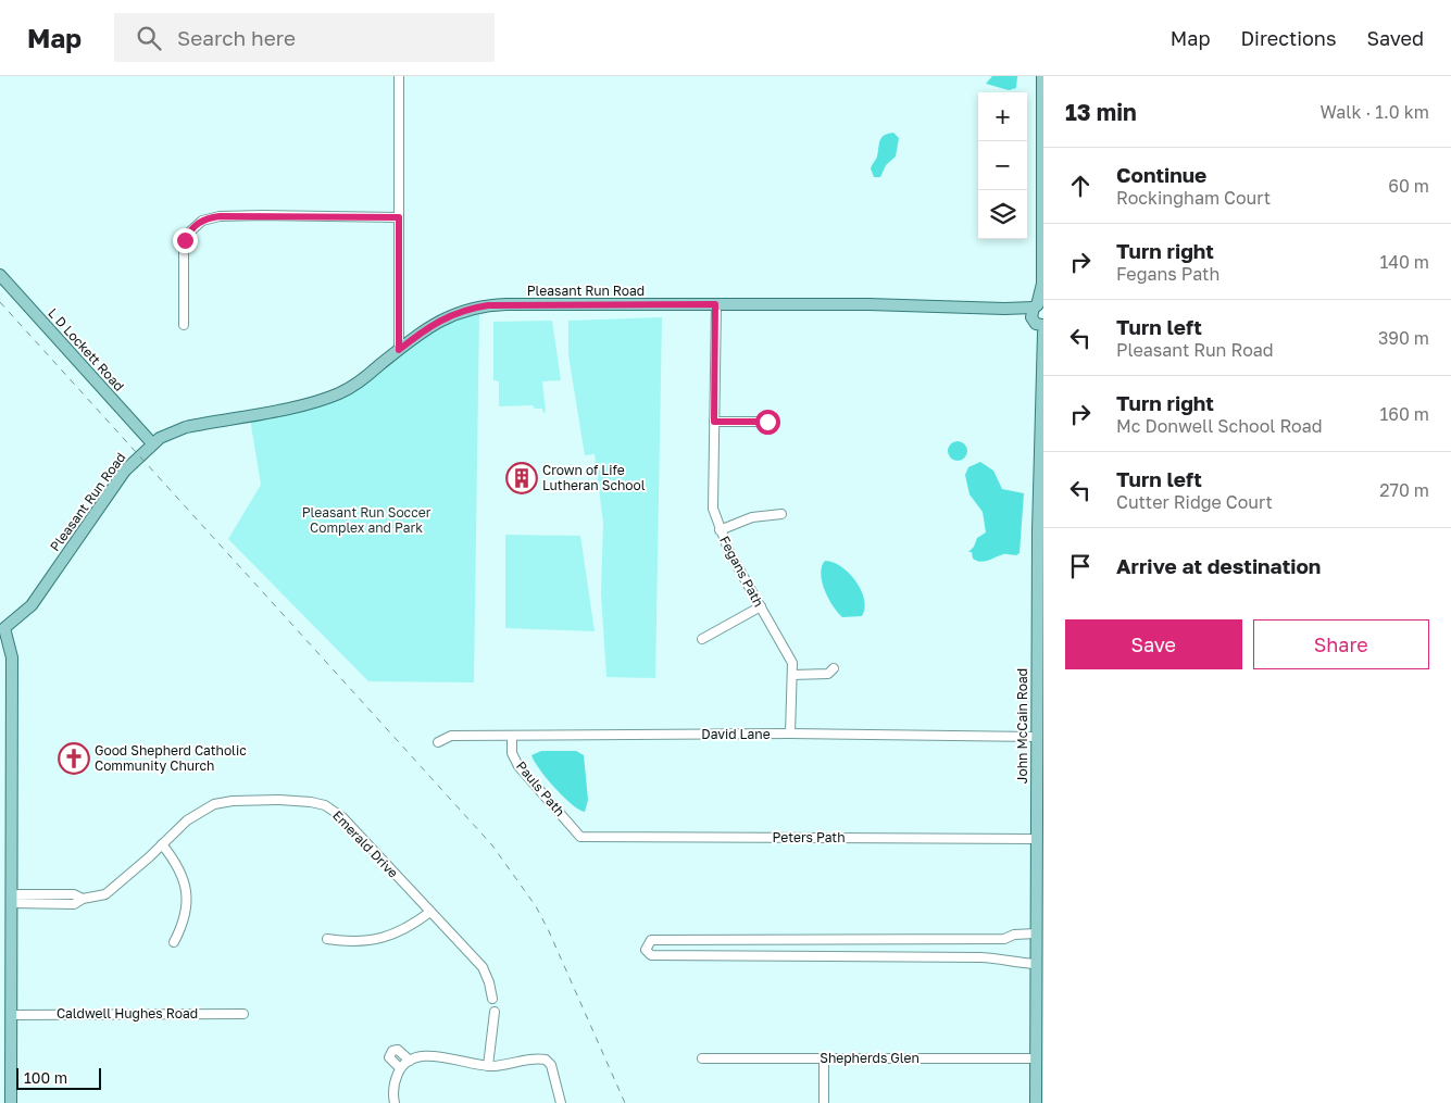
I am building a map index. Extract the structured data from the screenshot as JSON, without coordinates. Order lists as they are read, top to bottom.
{
  "streets": {
    "main road": ["Pleasant Run Road", "L D Lockett Road", "John McCain Road"],
    "street": [
      "Fegans Path",
      "David Lane",
      "Pauls Path",
      "Peters Path",
      "Emerald Drive",
      "Caldwell Hughes Road",
      "Shepherds Glen"
    ]
  },
  "crossings": [
    ["Pleasant Run Road", "L D Lockett Road"],
    ["Pleasant Run Road", "Fegans Path"],
    ["Pleasant Run Road", "John McCain Road"],
    ["Fegans Path", "David Lane"],
    ["John McCain Road", "David Lane"],
    ["John McCain Road", "Peters Path"],
    ["John McCain Road", "Shepherds Glen"],
    ["David Lane", "Pauls Path"],
    ["Pauls Path", "Peters Path"]
  ],
  "parks": ["Pleasant Run Soccer Complex and Park"],
  "places": {
    "building": ["Crown of Life Lutheran School"],
    "church": ["Good Shepherd Catholic Community Church"]
  },
  "scale_bar": "100 m",
  "page": {
    "header": "Map",
    "search": "Search here",
    "nav": ["Map", "Directions", "Saved"],
    "heading": ["13 min", "Walk · 1.0 km"],
    "map_buttons": ["+", "−"],
    "list": [
      ["Continue", "Rockingham Court", "60 m"],
      ["Turn right", "Fegans Path", "140 m"],
      ["Turn left", "Pleasant Run Road", "390 m"],
      ["Turn right", "Mc Donwell School Road", "160 m"],
      ["Turn left", "Cutter Ridge Court", "270 m"],
      "Arrive at destination"
    ],
    "buttons": ["Save", "Share"],
    "scale": "100 m"
  }
}
